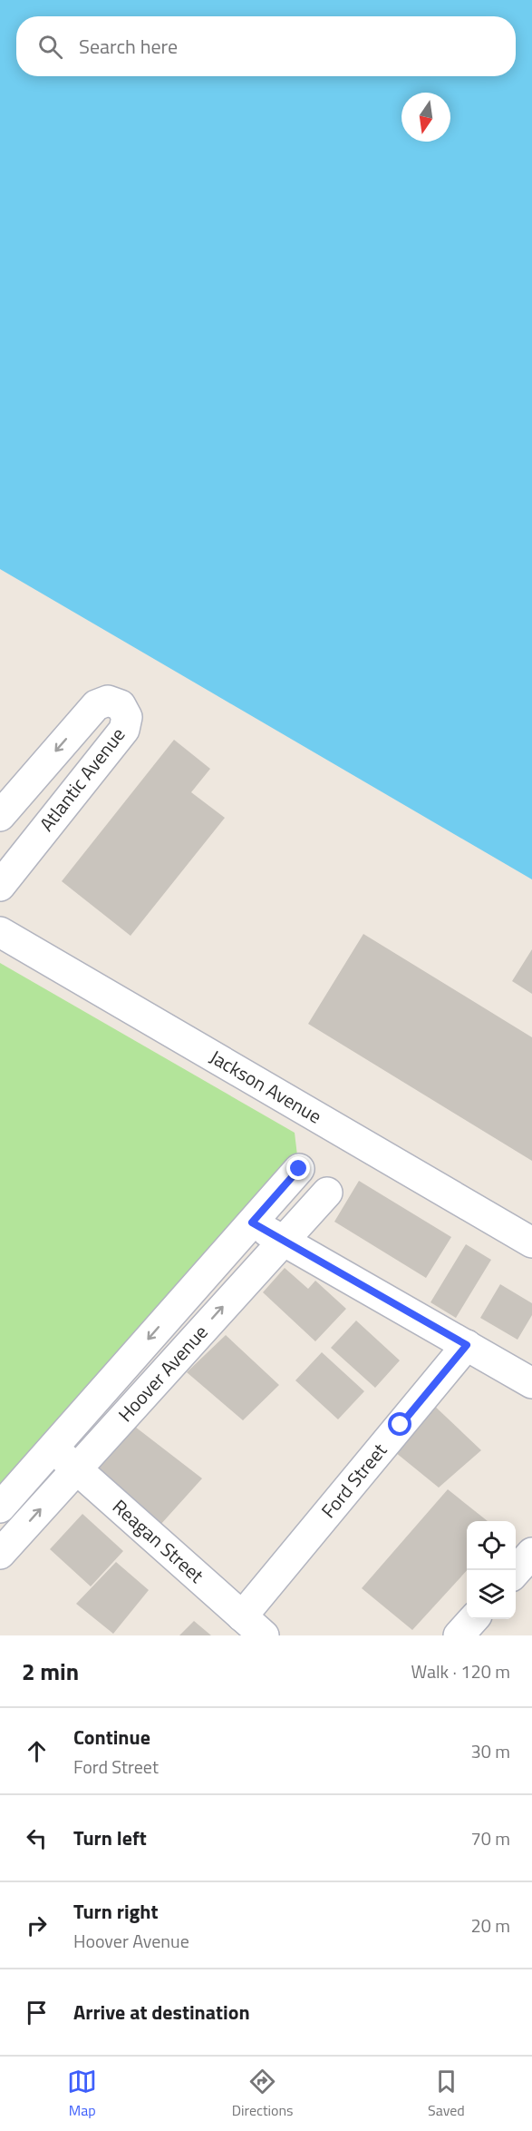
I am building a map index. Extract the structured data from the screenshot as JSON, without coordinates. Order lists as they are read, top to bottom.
{
  "streets": {
    "street": [
      "Atlantic Avenue",
      "Jackson Avenue",
      "Hoover Avenue",
      "Ford Street",
      "Reagan Street"
    ]
  },
  "crossings": [
    ["Hoover Avenue", "Reagan Street"],
    ["Ford Street", "Reagan Street"]
  ],
  "north": "bottom",
  "page": {
    "search": "Search here",
    "heading": ["2 min", "Walk · 120 m"],
    "list": [
      ["Continue", "Ford Street", "30 m"],
      ["Turn left", "70 m"],
      ["Turn right", "Hoover Avenue", "20 m"],
      "Arrive at destination"
    ],
    "nav": ["Map", "Directions", "Saved"]
  }
}
